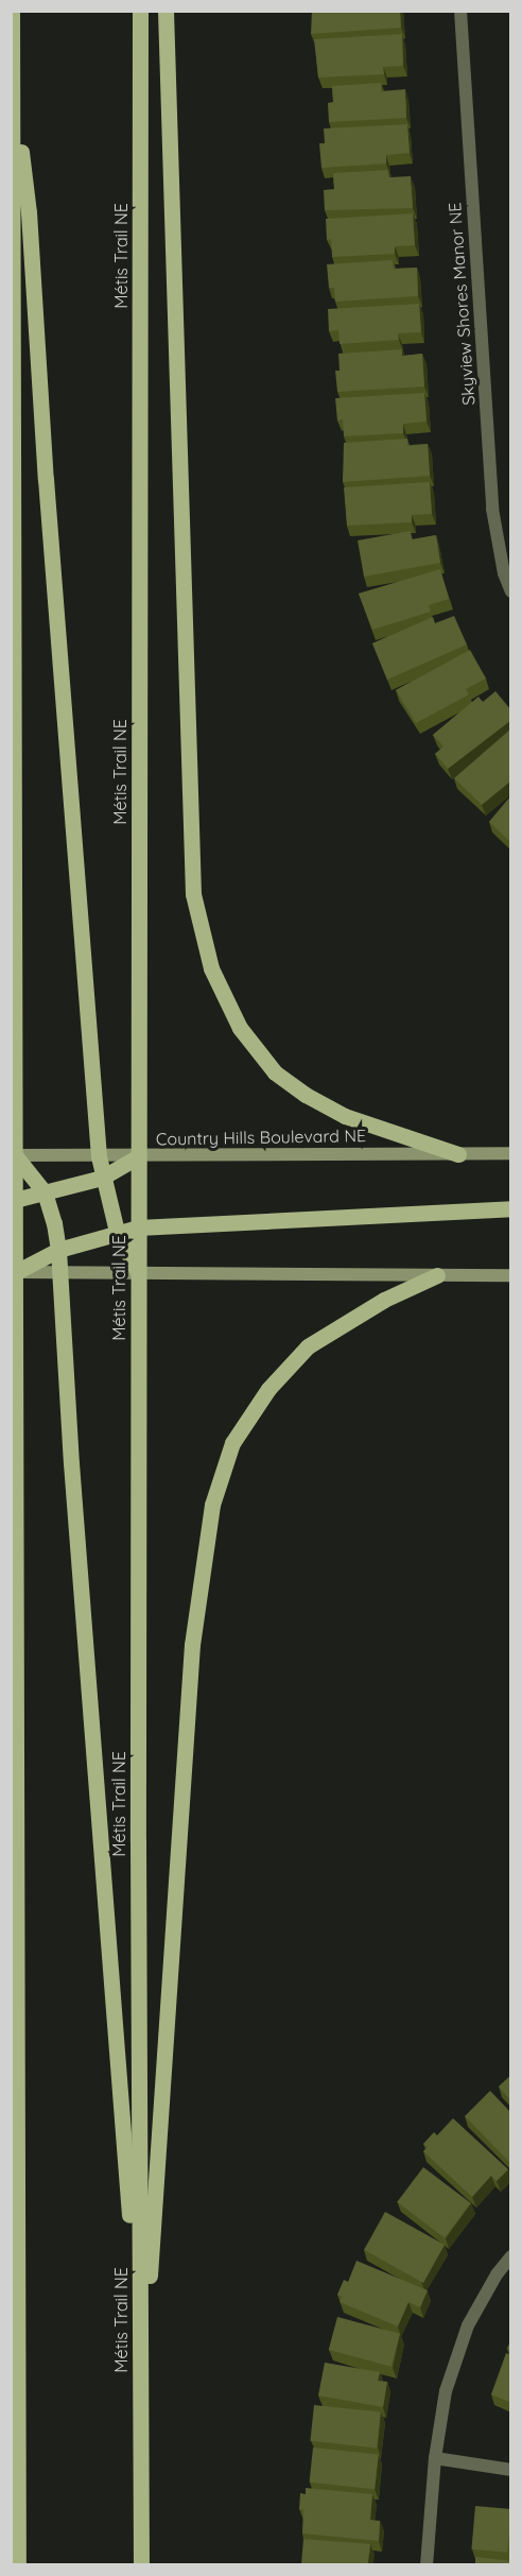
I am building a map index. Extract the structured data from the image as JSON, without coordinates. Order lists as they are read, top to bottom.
{
  "streets": {
    "main road": ["Métis Trail NE", "Country Hills Boulevard NE"],
    "street": ["Skyview Shores Manor NE"]
  },
  "crossings": [
    ["Métis Trail NE", "Country Hills Boulevard NE"]
  ]
}
